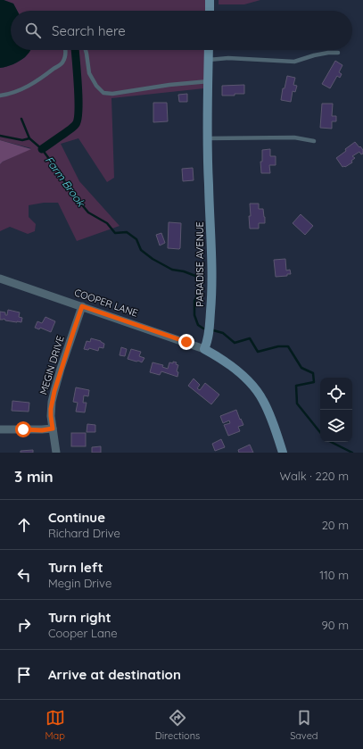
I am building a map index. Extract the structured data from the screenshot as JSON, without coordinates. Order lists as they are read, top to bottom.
{
  "streets": {
    "street": ["PARADISE AVENUE", "COOPER LANE", "MEGIN DRIVE"]
  },
  "crossings": [
    ["PARADISE AVENUE", "COOPER LANE"],
    ["COOPER LANE", "MEGIN DRIVE"]
  ],
  "water": ["Farm Brook"],
  "page": {
    "search": "Search here",
    "heading": ["3 min", "Walk · 220 m"],
    "list": [
      ["Continue", "Richard Drive", "20 m"],
      ["Turn left", "Megin Drive", "110 m"],
      ["Turn right", "Cooper Lane", "90 m"],
      "Arrive at destination"
    ],
    "nav": ["Map", "Directions", "Saved"]
  }
}
